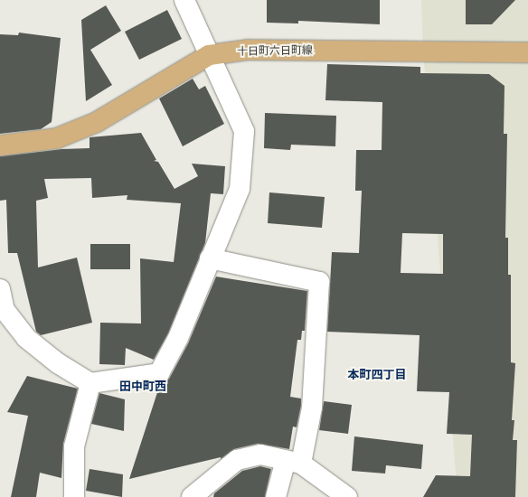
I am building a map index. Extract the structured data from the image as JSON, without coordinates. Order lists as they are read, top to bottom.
{
  "streets": {
    "main road": ["十日町六日町線"]
  },
  "districts": ["本町四丁目", "田中町西"]
}
